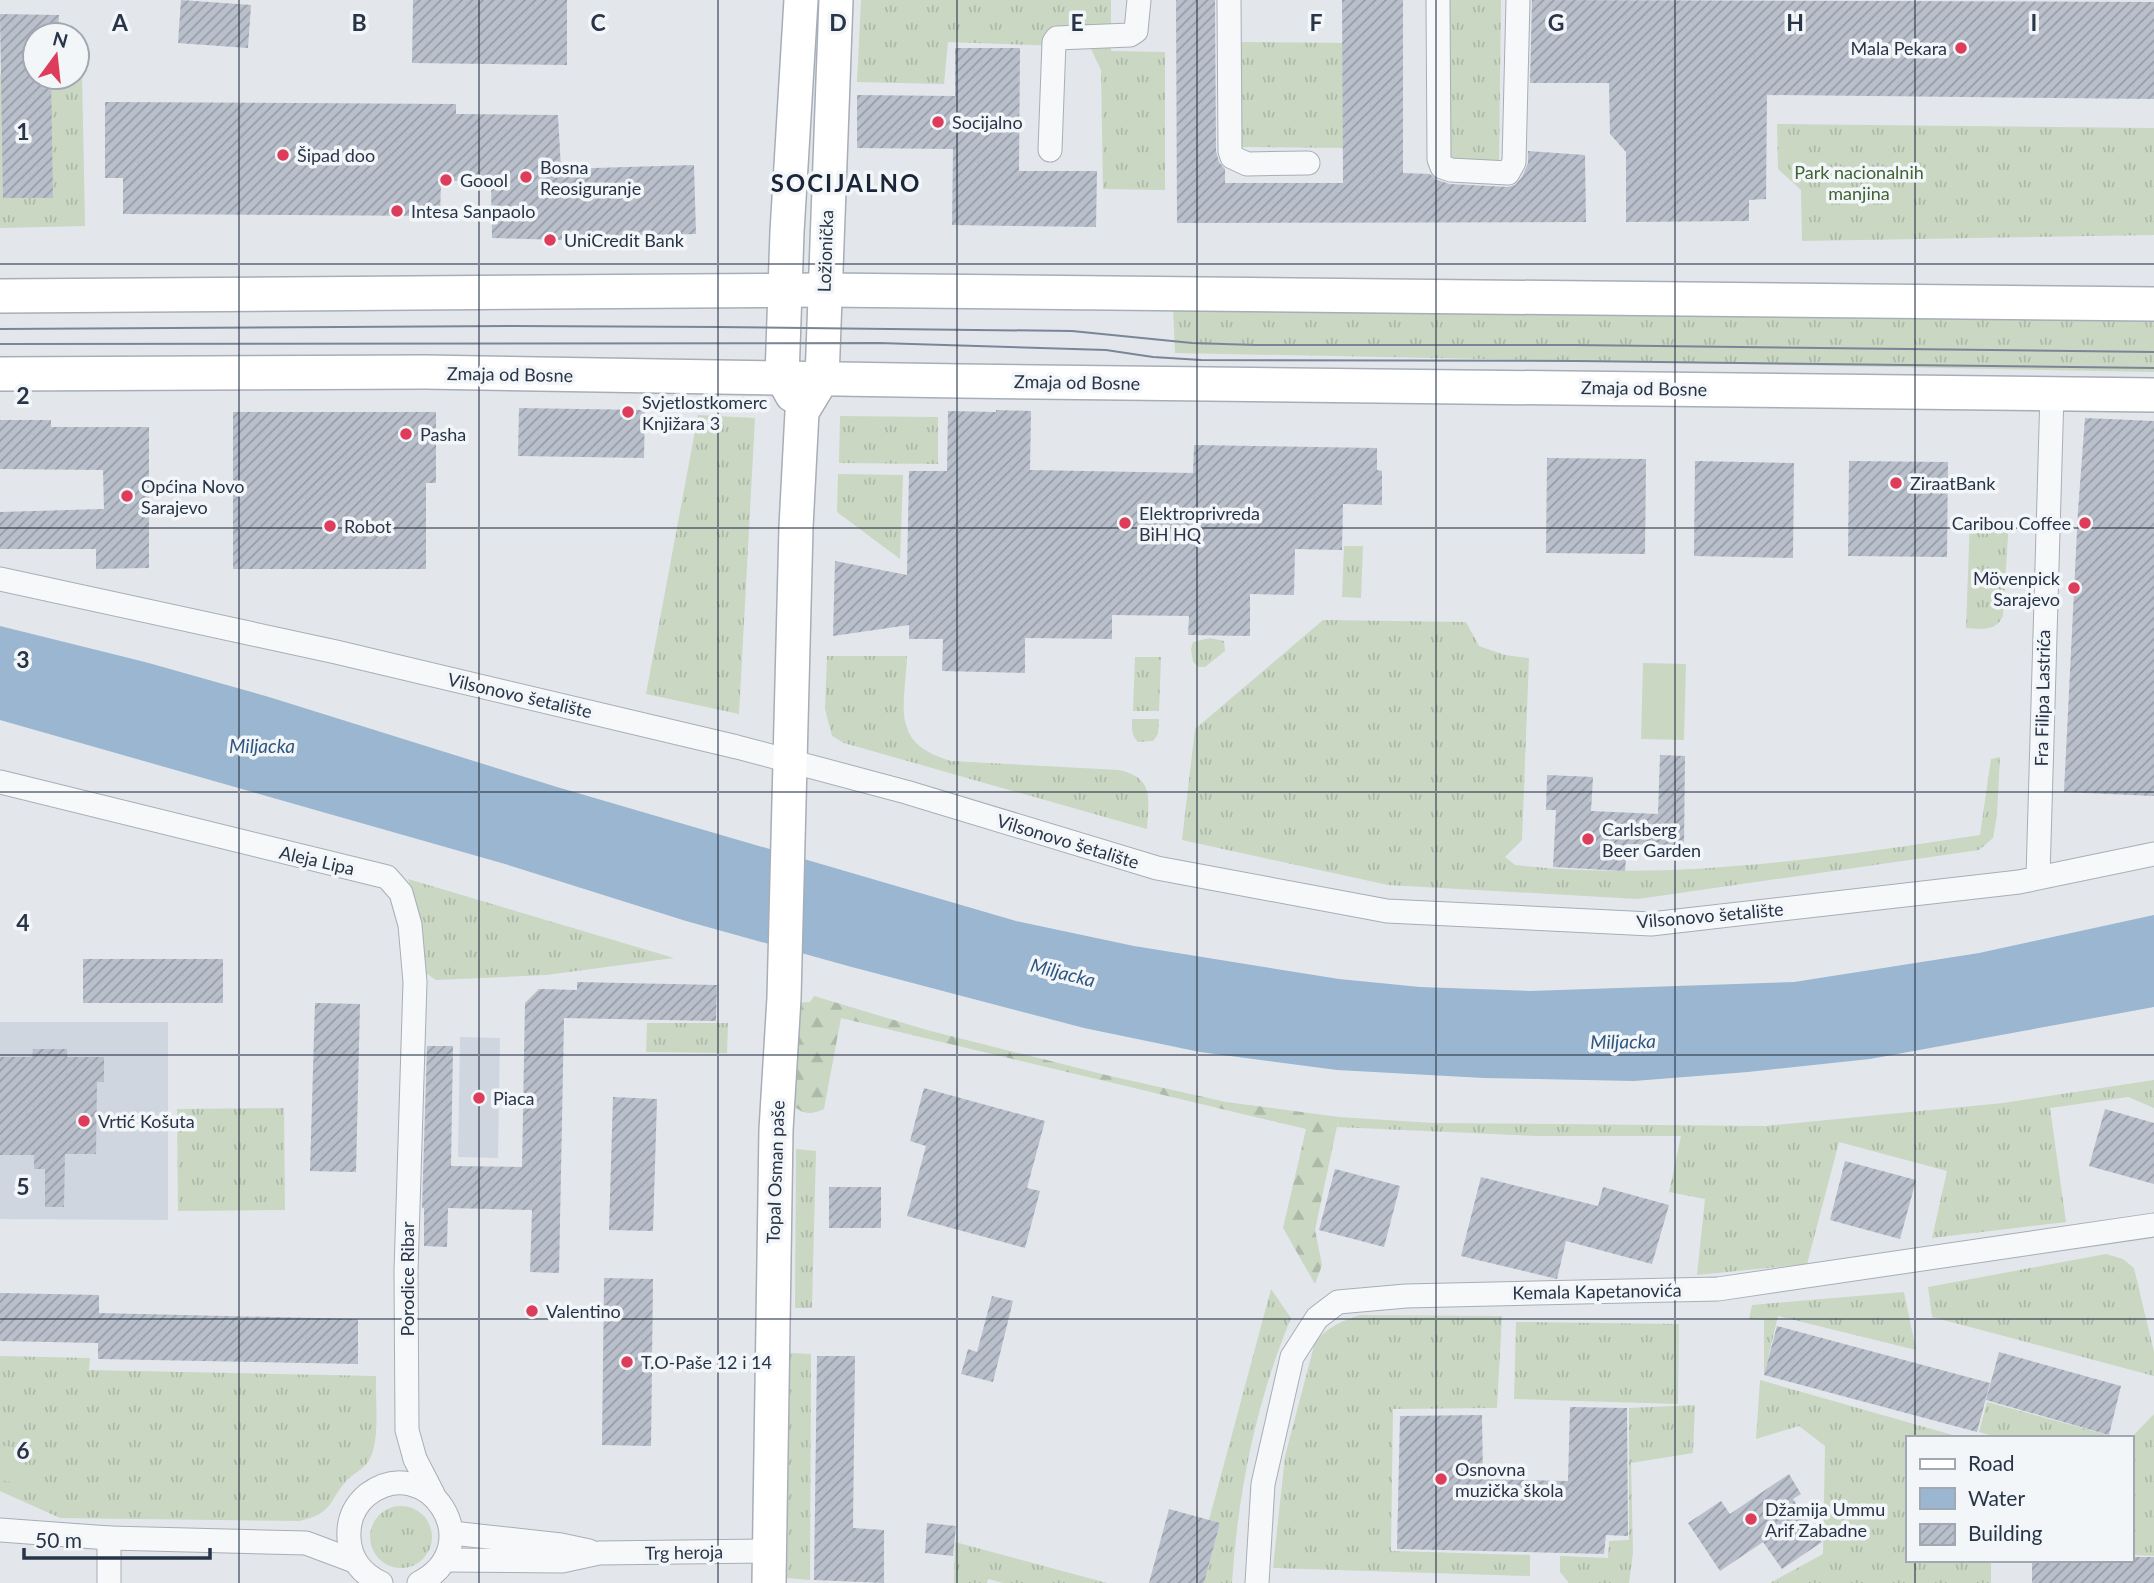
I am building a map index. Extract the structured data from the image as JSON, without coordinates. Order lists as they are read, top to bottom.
{
  "streets": {
    "main road": ["Ložionička", "Zmaja od Bosne", "Topal Osman paše"],
    "street": [
      "Vilsonovo šetalište",
      "Fra Filipa Lastrića",
      "Aleja Lipa",
      "Porodice Ribar",
      "Kemala Kapetanovića",
      "Trg heroja"
    ]
  },
  "crossings": [
    ["Ložionička", "Zmaja od Bosne"],
    ["Ložionička", "Vilsonovo šetalište"],
    ["Ložionička", "Topal Osman paše"],
    ["Zmaja od Bosne", "Fra Filipa Lastrića"],
    ["Vilsonovo šetalište", "Fra Filipa Lastrića"],
    ["Vilsonovo šetalište", "Topal Osman paše"],
    ["Aleja Lipa", "Porodice Ribar"],
    ["Topal Osman paše", "Trg heroja"],
    ["Porodice Ribar", "Trg heroja"]
  ],
  "districts": ["SOCIJALNO"],
  "water": ["Miljacka"],
  "parks": ["Park nacionalnih manjina"],
  "places": [
    "Mala Pekara",
    "Socijalno",
    "Šipad doo",
    "Bosna Reosiguranje",
    "Goool",
    "Intesa Sanpaolo",
    "UniCredit Bank",
    "Svjetlostkomerc Knjižara 3",
    "Pasha",
    "ZiraatBank",
    "Općina Novo Sarajevo",
    "Elektroprivreda BiH HQ",
    "Caribou Coffee",
    "Robot",
    "Mövenpick Sarajevo",
    "Carlsberg Beer Garden",
    "Piaca",
    "Vrtić Košuta",
    "Valentino",
    "T.O-Paše 12 i 14",
    "Osnovna muzička škola",
    "Džamija Ummu Arif Zabadne"
  ],
  "legend": ["Road", "Water", "Building"],
  "scale_bar": "50 m",
  "north": "top",
  "grid": {
    "columns": [
      "A",
      "B",
      "C",
      "D",
      "E",
      "F",
      "G",
      "H",
      "I"
    ],
    "rows": [
      "1",
      "2",
      "3",
      "4",
      "5",
      "6"
    ]
  }
}
